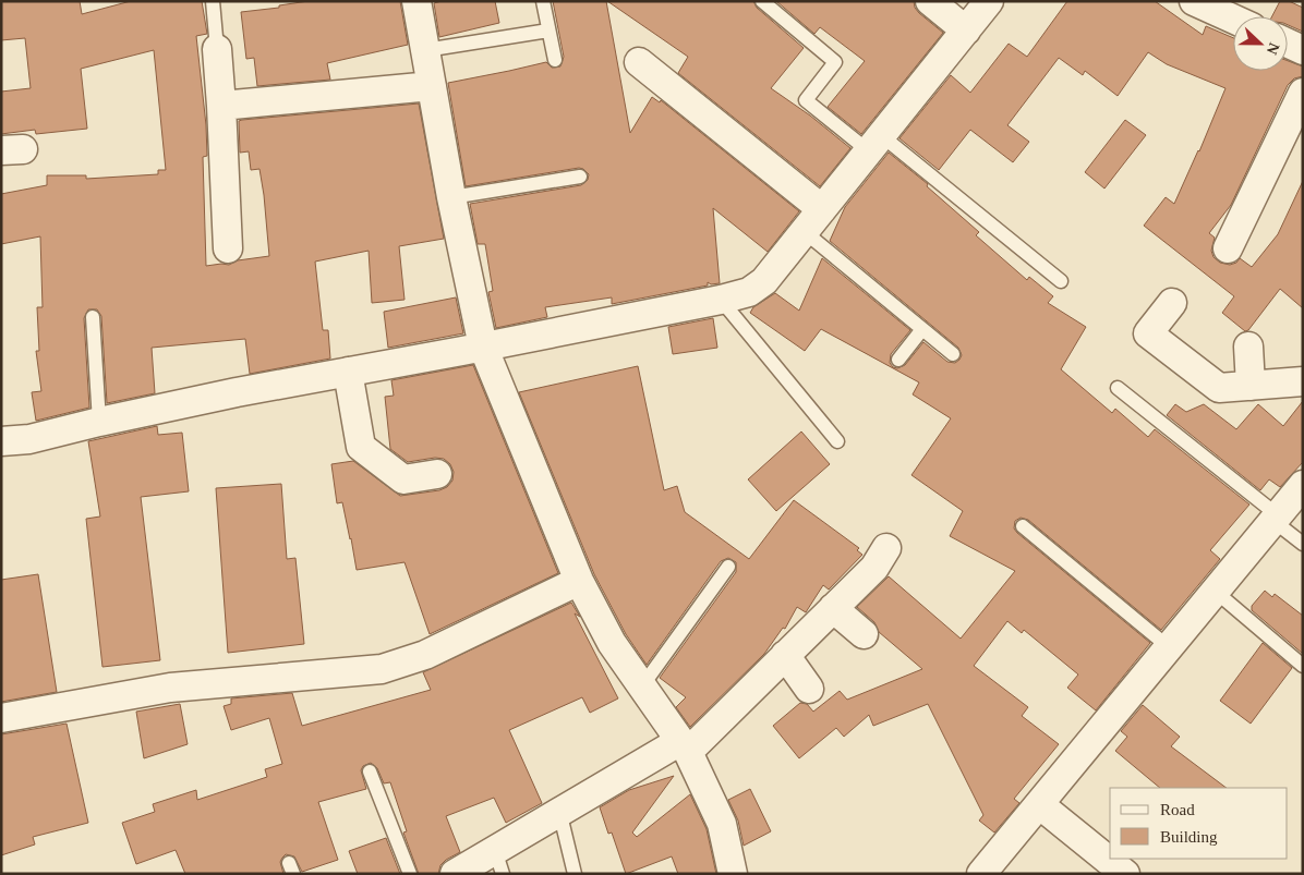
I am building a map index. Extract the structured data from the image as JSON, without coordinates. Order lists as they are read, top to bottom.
{
  "legend": ["Road", "Building"],
  "north": "right"
}
